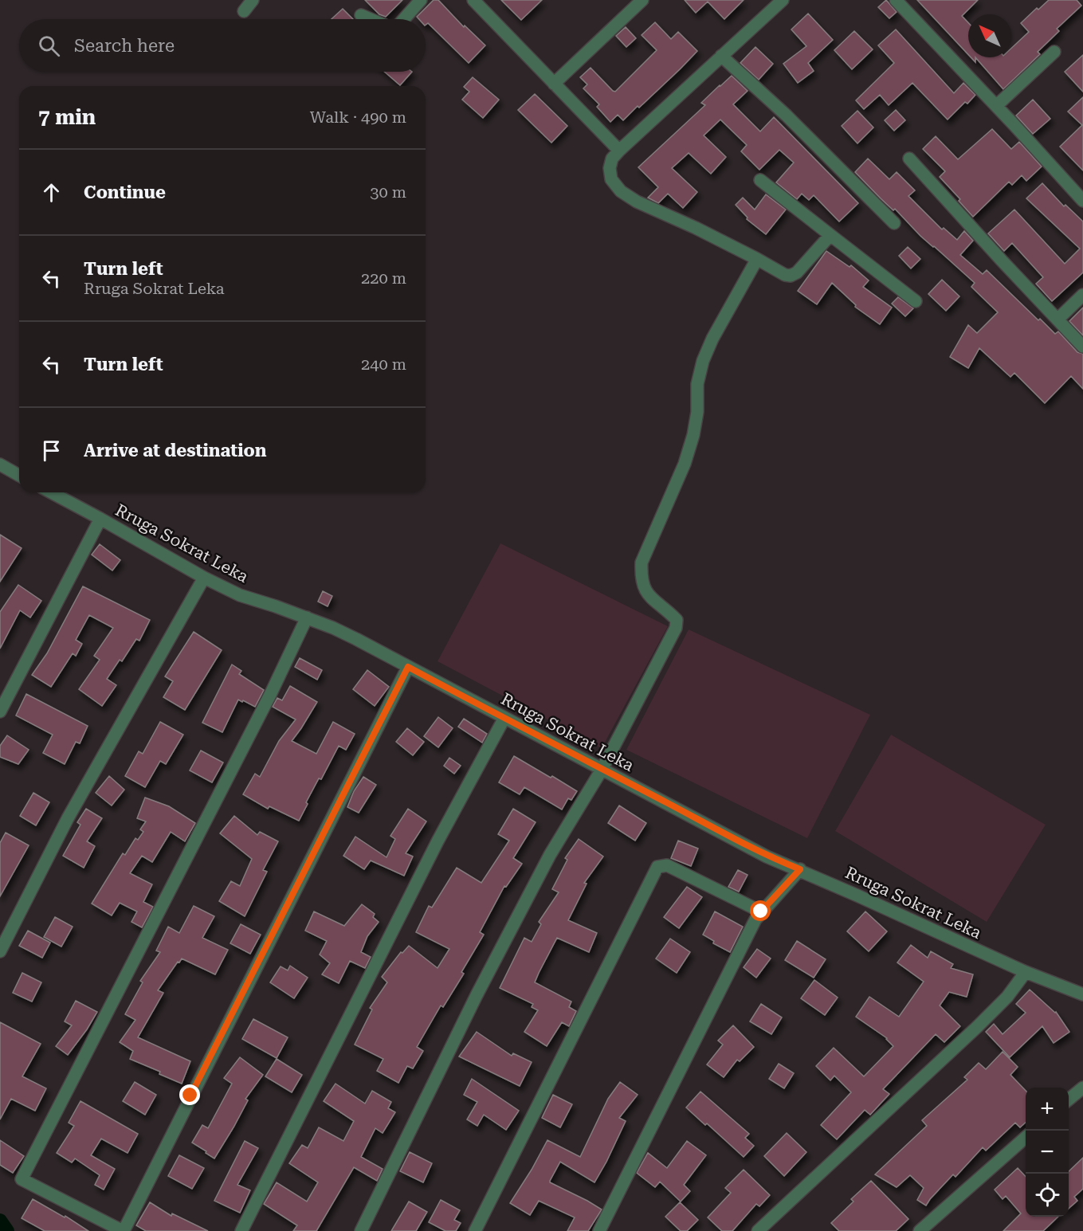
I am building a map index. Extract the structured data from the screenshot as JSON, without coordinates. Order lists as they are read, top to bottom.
{
  "streets": {
    "street": ["Rruga Sokrat Leka"]
  },
  "north": "top left",
  "page": {
    "search": "Search here",
    "heading": ["7 min", "Walk · 490 m"],
    "list": [
      ["Continue", "30 m"],
      ["Turn left", "Rruga Sokrat Leka", "220 m"],
      ["Turn left", "240 m"],
      "Arrive at destination"
    ],
    "map_buttons": ["+", "−"]
  }
}
